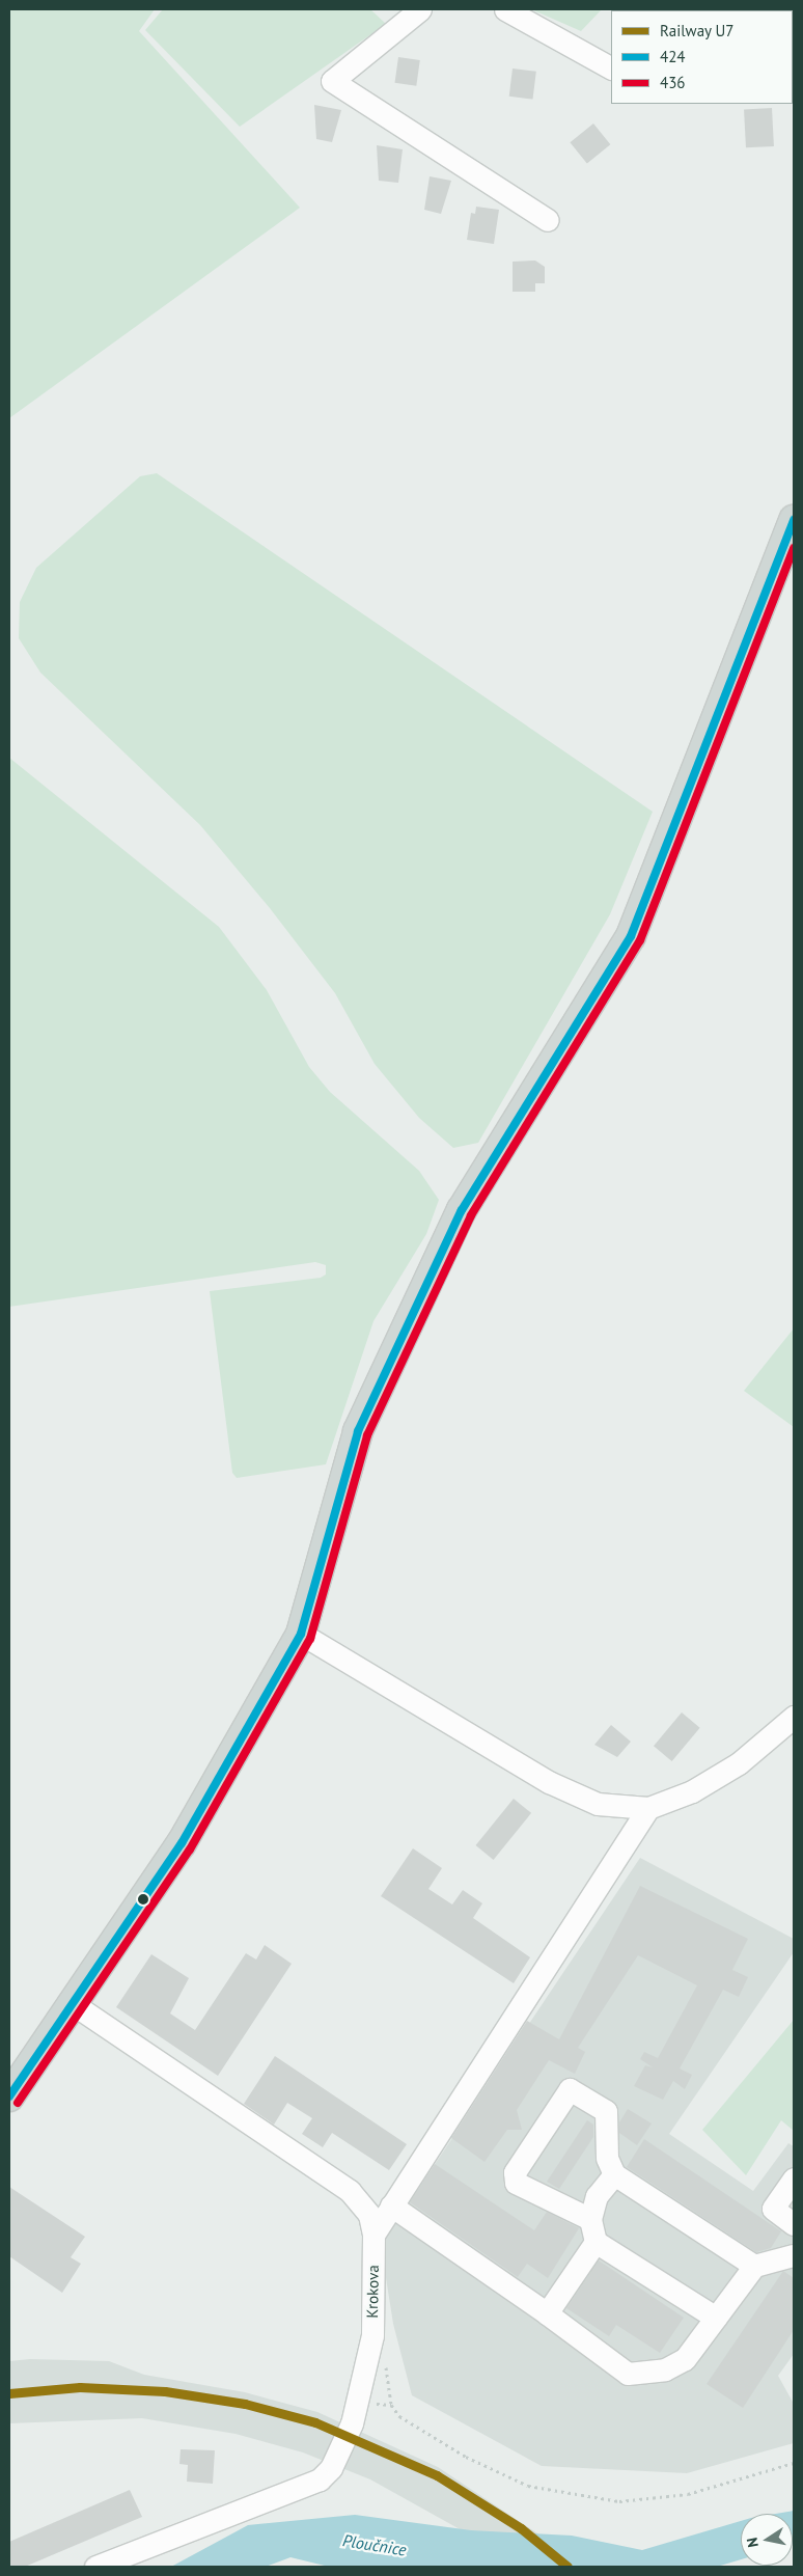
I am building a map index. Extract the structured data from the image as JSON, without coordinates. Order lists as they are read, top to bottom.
{
  "streets": {
    "street": ["Krokova"]
  },
  "water": ["Ploučnice"],
  "lines": ["transit line 424", "transit line 436", "rail line U7"],
  "legend": ["Railway U7", "424", "436"],
  "north": "left"
}
